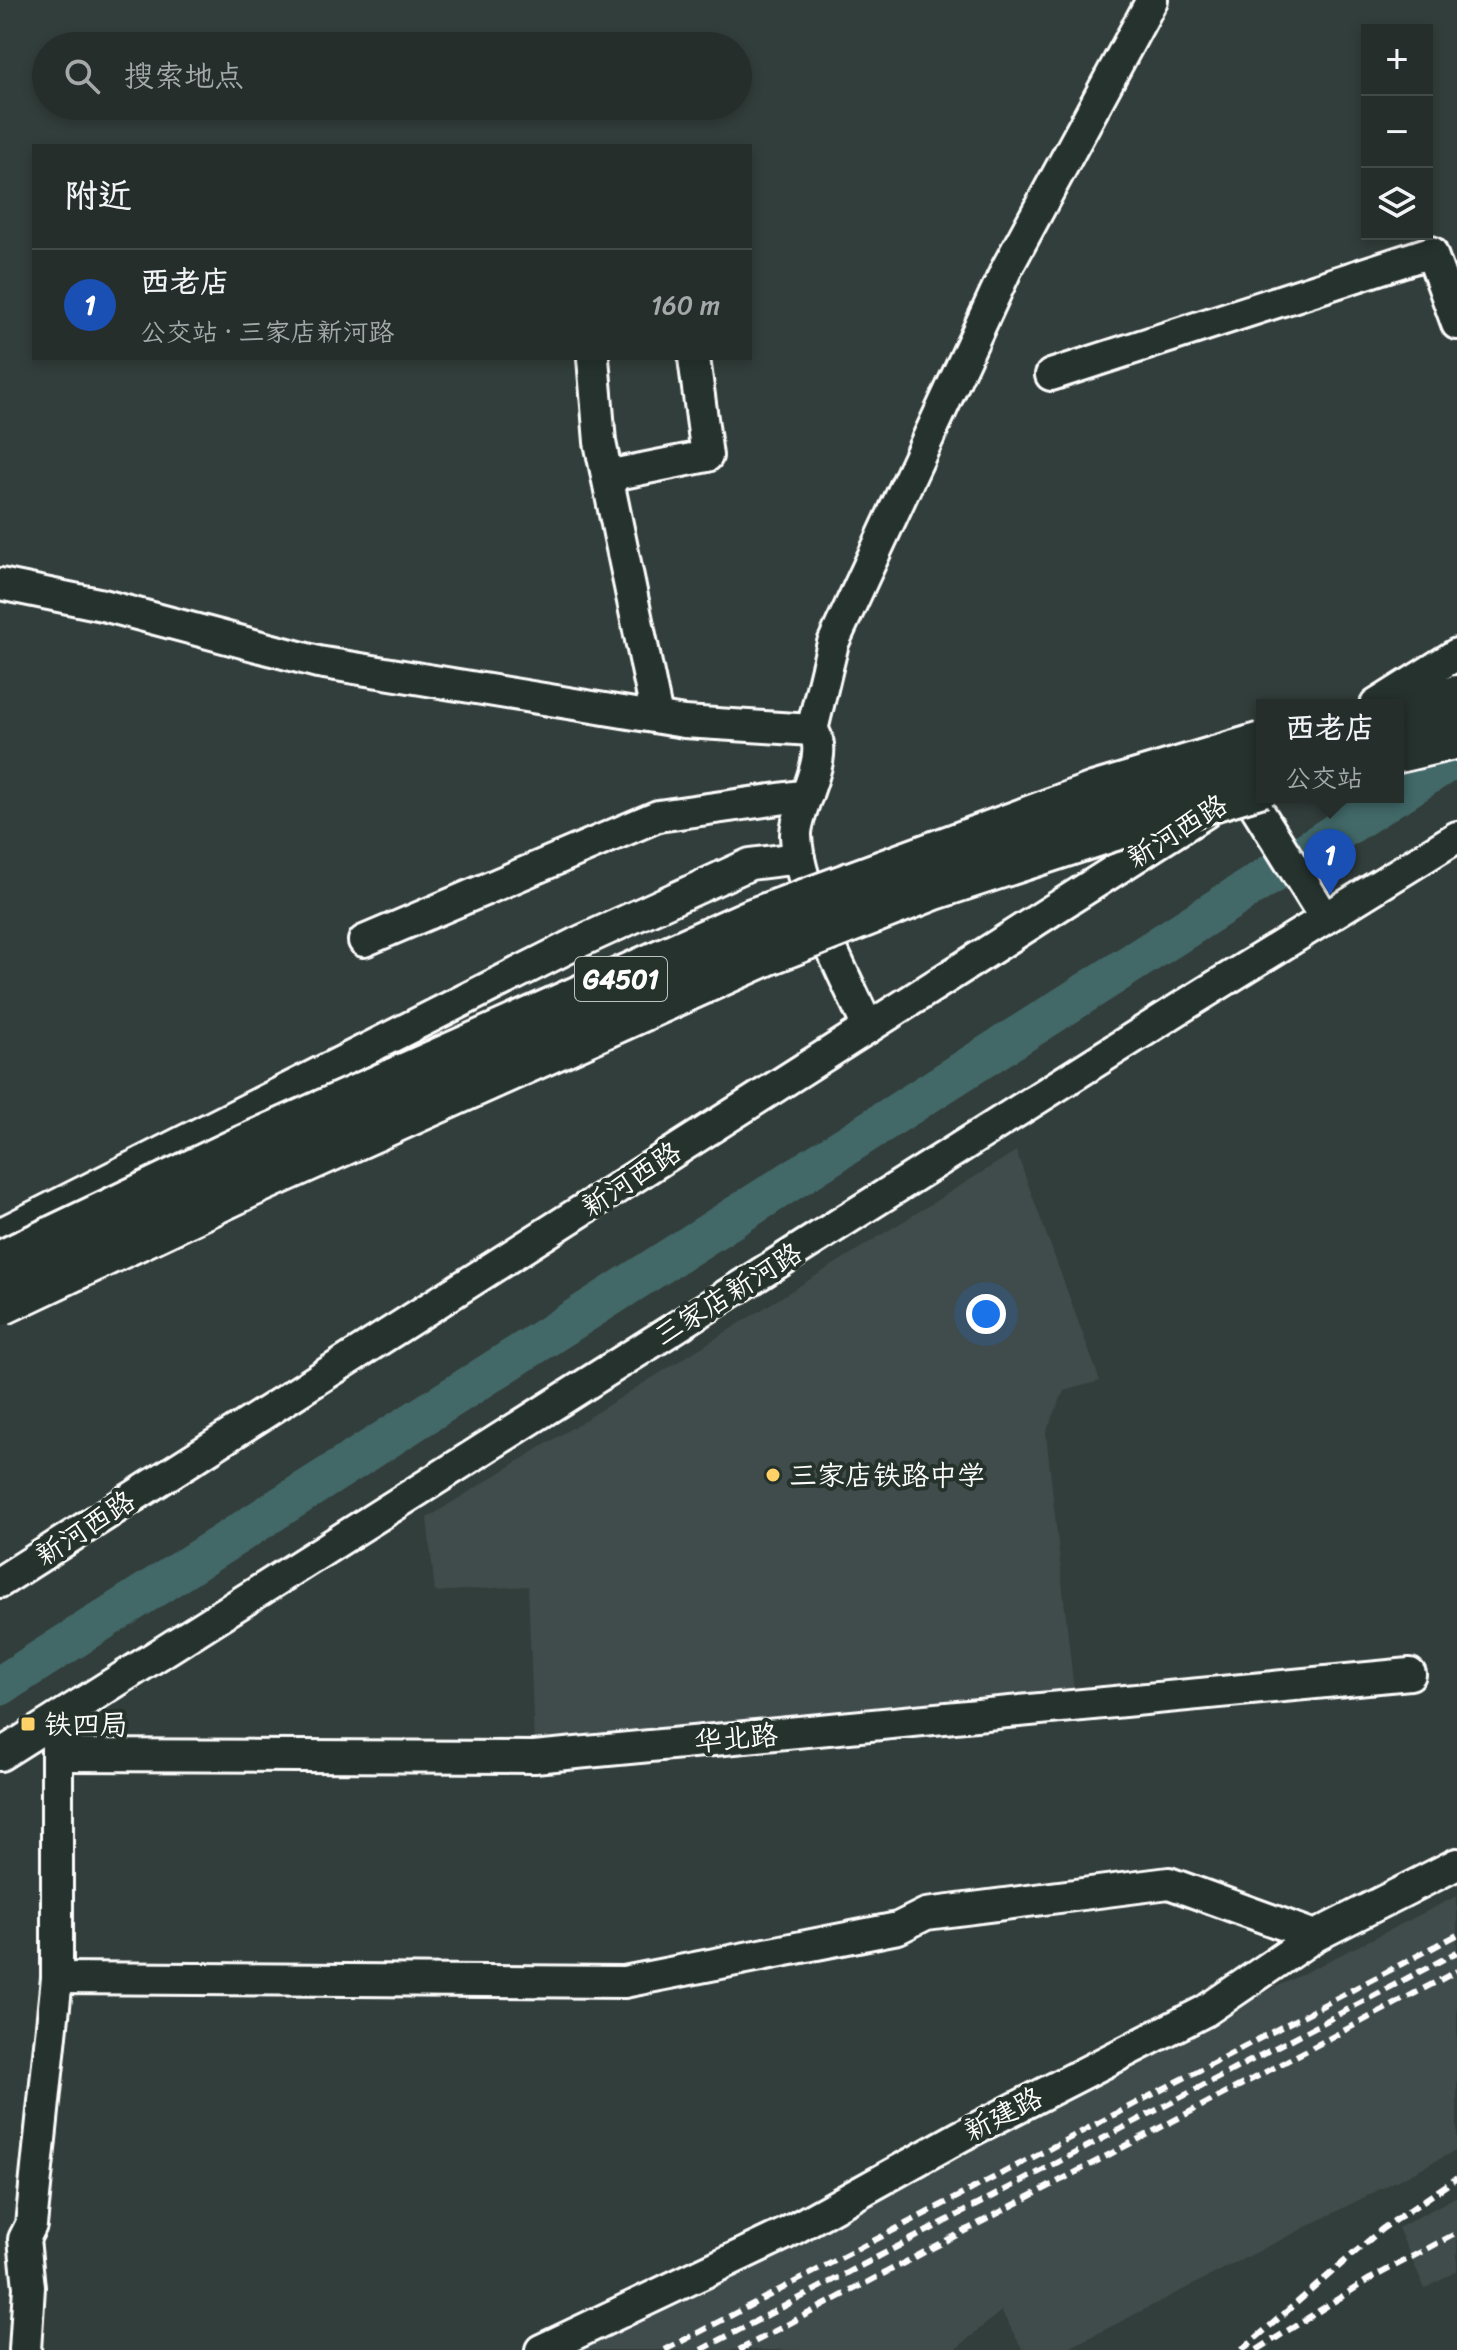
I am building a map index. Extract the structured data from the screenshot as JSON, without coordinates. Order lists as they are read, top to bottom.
{
  "streets": {
    "highway": ["G4501"],
    "street": [
      "新河西路",
      "三家店新河路",
      "华北路",
      "新建路"
    ]
  },
  "crossings": [
    ["新河西路", "G4501"]
  ],
  "places": {
    "other": ["三家店铁路中学"],
    "transit": ["铁四局"]
  },
  "page": {
    "map_buttons": ["+", "−"],
    "search": "搜索地点",
    "heading": "附近",
    "list": [
      {
        "mark": "1",
        "name": "西老店",
        "note": "公交站 · 三家店新河路",
        "value": "160 m"
      }
    ],
    "popup": ["西老店", "公交站"],
    "pins": "1"
  }
}
